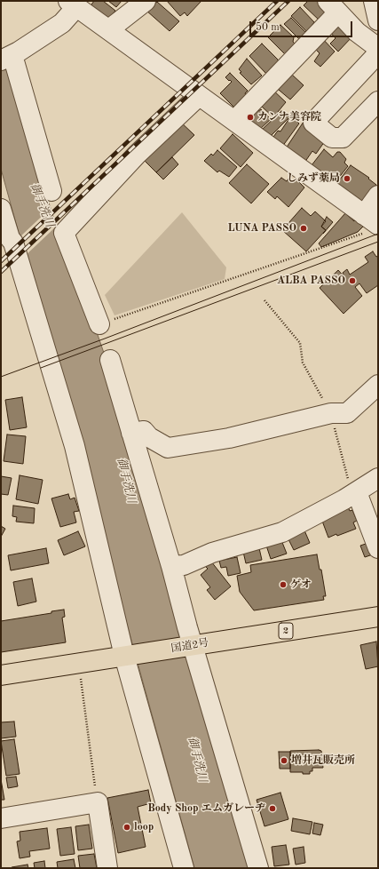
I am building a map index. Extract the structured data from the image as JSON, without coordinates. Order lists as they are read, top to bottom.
{
  "streets": {
    "highway": ["2", "国道2号"]
  },
  "water": ["御手洗川"],
  "places": [
    "カンナ美容院",
    "しみず薬局",
    "LUNA PASSO",
    "ALBA PASSO",
    "ゲオ",
    "増井瓦販売所",
    "Body Shop エムガレーヂ",
    "loop"
  ],
  "scale_bar": "50 m"
}
